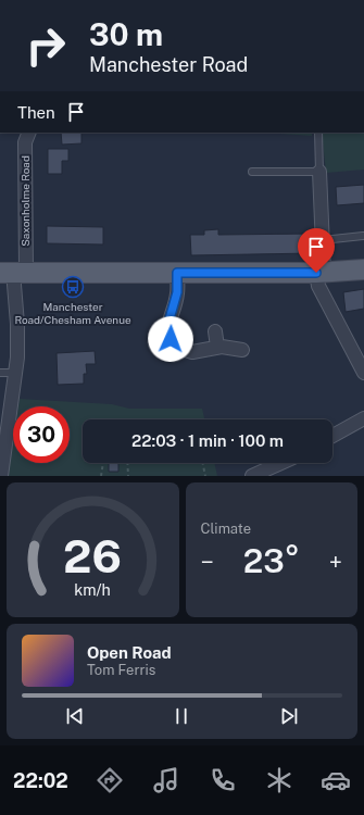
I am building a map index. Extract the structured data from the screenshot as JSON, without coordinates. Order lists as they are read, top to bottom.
{
  "streets": {
    "street": ["Saxonholme Road"]
  },
  "places": {
    "bus stop": ["Manchester Road/Chesham Avenue"]
  },
  "page": {
    "turn": ["30 m", "Manchester Road"],
    "then": "Then",
    "limit": "30",
    "trip": "22:03 · 1 min · 100 m",
    "tile": "Climate",
    "heat": ["−", "23°", "+"],
    "song": ["Open Road", "Tom Ferris"],
    "tabs": "22:02",
    "gauge": ["26", "km/h"]
  }
}
